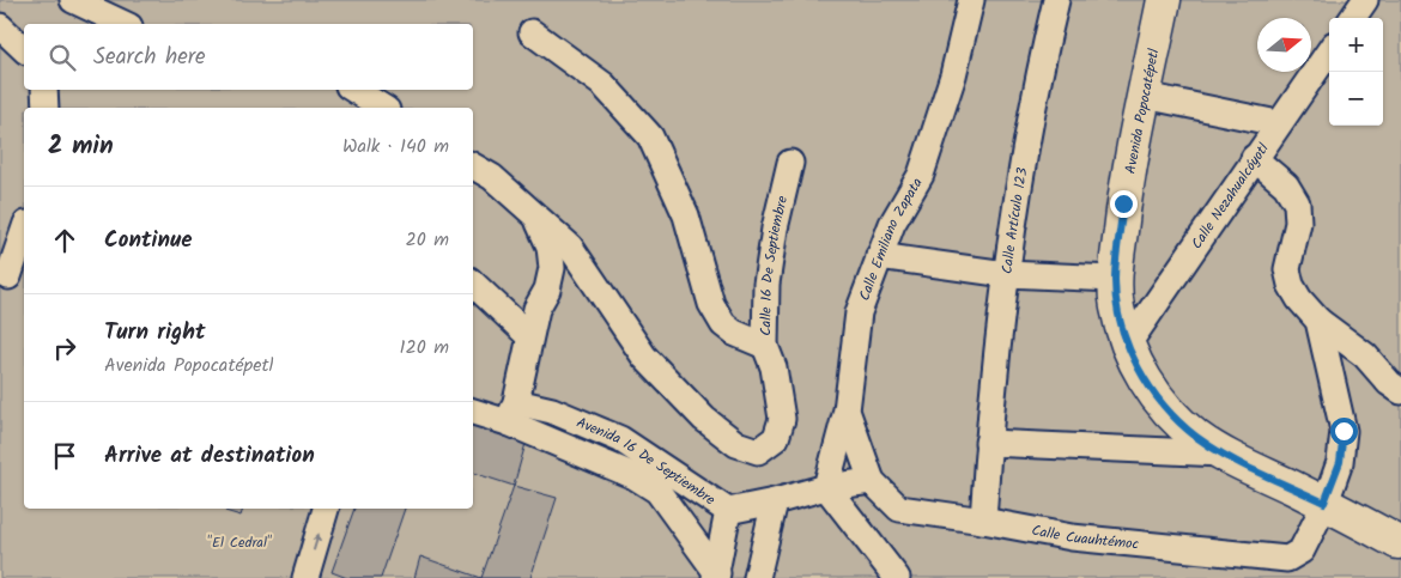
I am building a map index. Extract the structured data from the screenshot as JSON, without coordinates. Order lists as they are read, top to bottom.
{
  "streets": {
    "street": [
      "Avenida Popocatépetl",
      "Calle Nezahualcóyotl",
      "Calle Artículo 123",
      "Calle Emiliano Zapata",
      "Calle 16 De Septiembre",
      "Avenida 16 De Septiembre",
      "Calle Cuauhtémoc"
    ]
  },
  "crossings": [
    ["Avenida Popocatépetl", "Calle Nezahualcóyotl"],
    ["Avenida Popocatépetl", "Calle Cuauhtémoc"],
    ["Calle Artículo 123", "Calle Cuauhtémoc"],
    ["Calle Emiliano Zapata", "Calle Cuauhtémoc"]
  ],
  "parks": ["\"El Cedral\""],
  "north": "right",
  "page": {
    "map_buttons": ["+", "−"],
    "search": "Search here",
    "heading": ["2 min", "Walk · 140 m"],
    "list": [
      ["Continue", "20 m"],
      ["Turn right", "Avenida Popocatépetl", "120 m"],
      "Arrive at destination"
    ]
  }
}
